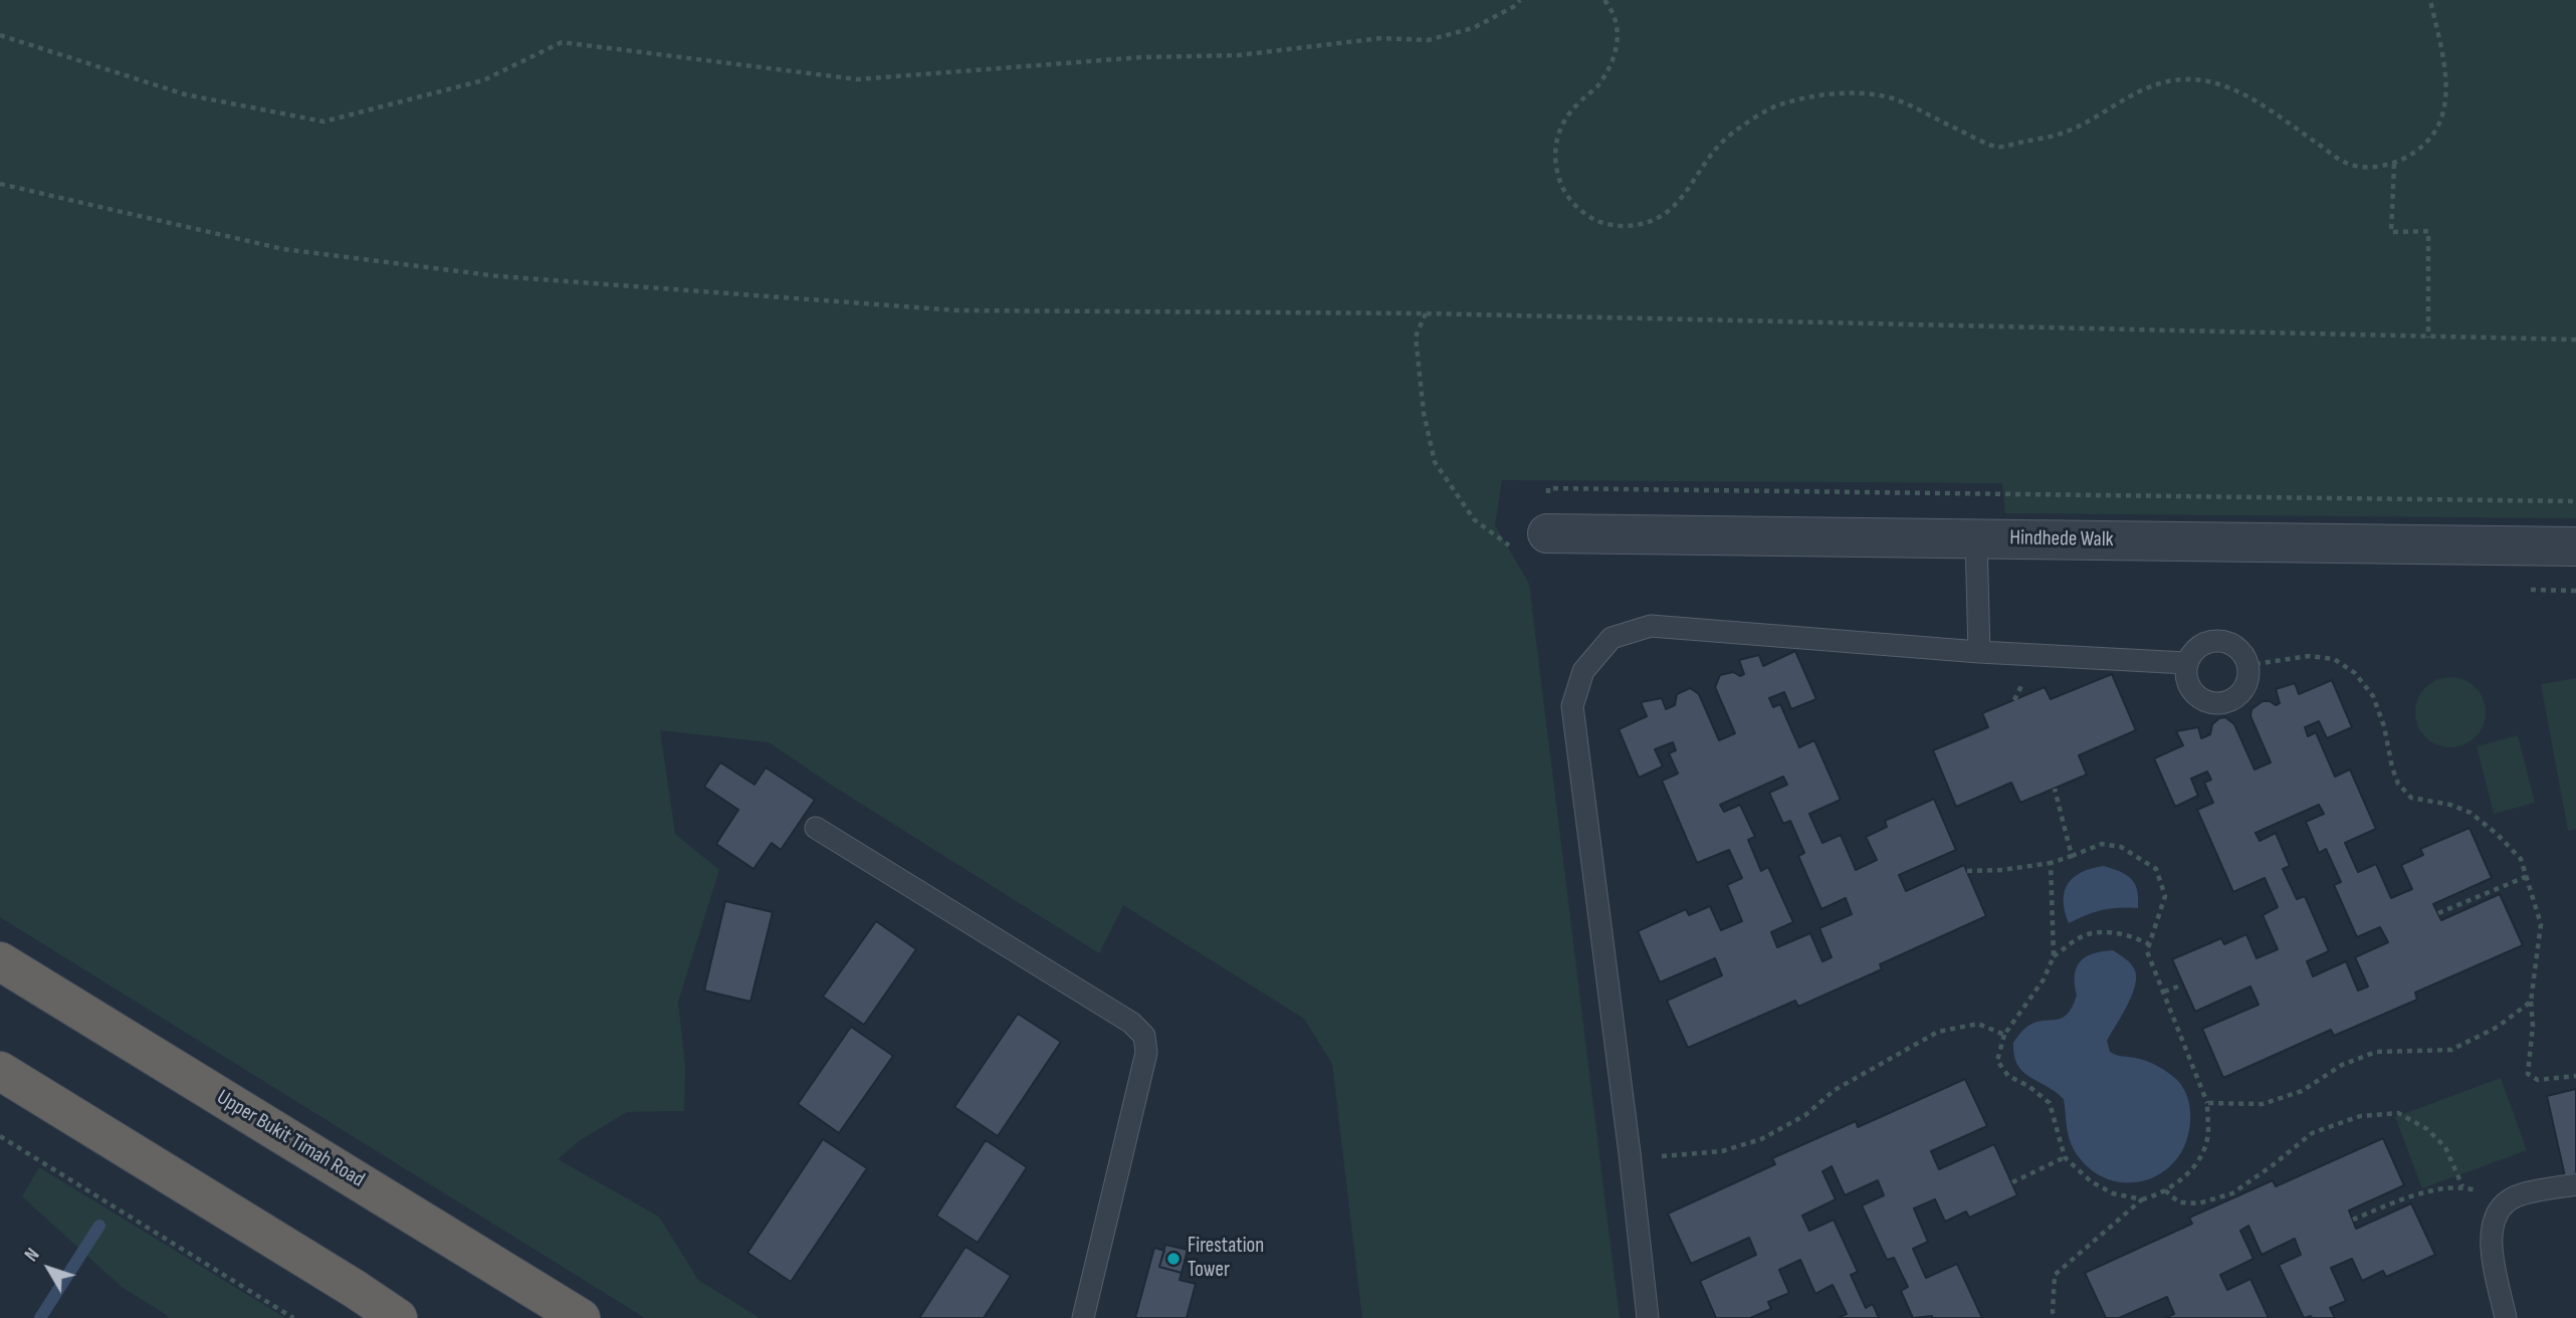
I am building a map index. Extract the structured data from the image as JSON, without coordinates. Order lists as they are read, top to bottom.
{
  "streets": {
    "highway": ["Upper Bukit Timah Road"],
    "street": ["Hindhede Walk"]
  },
  "places": ["Firestation Tower"],
  "north": "top left"
}
